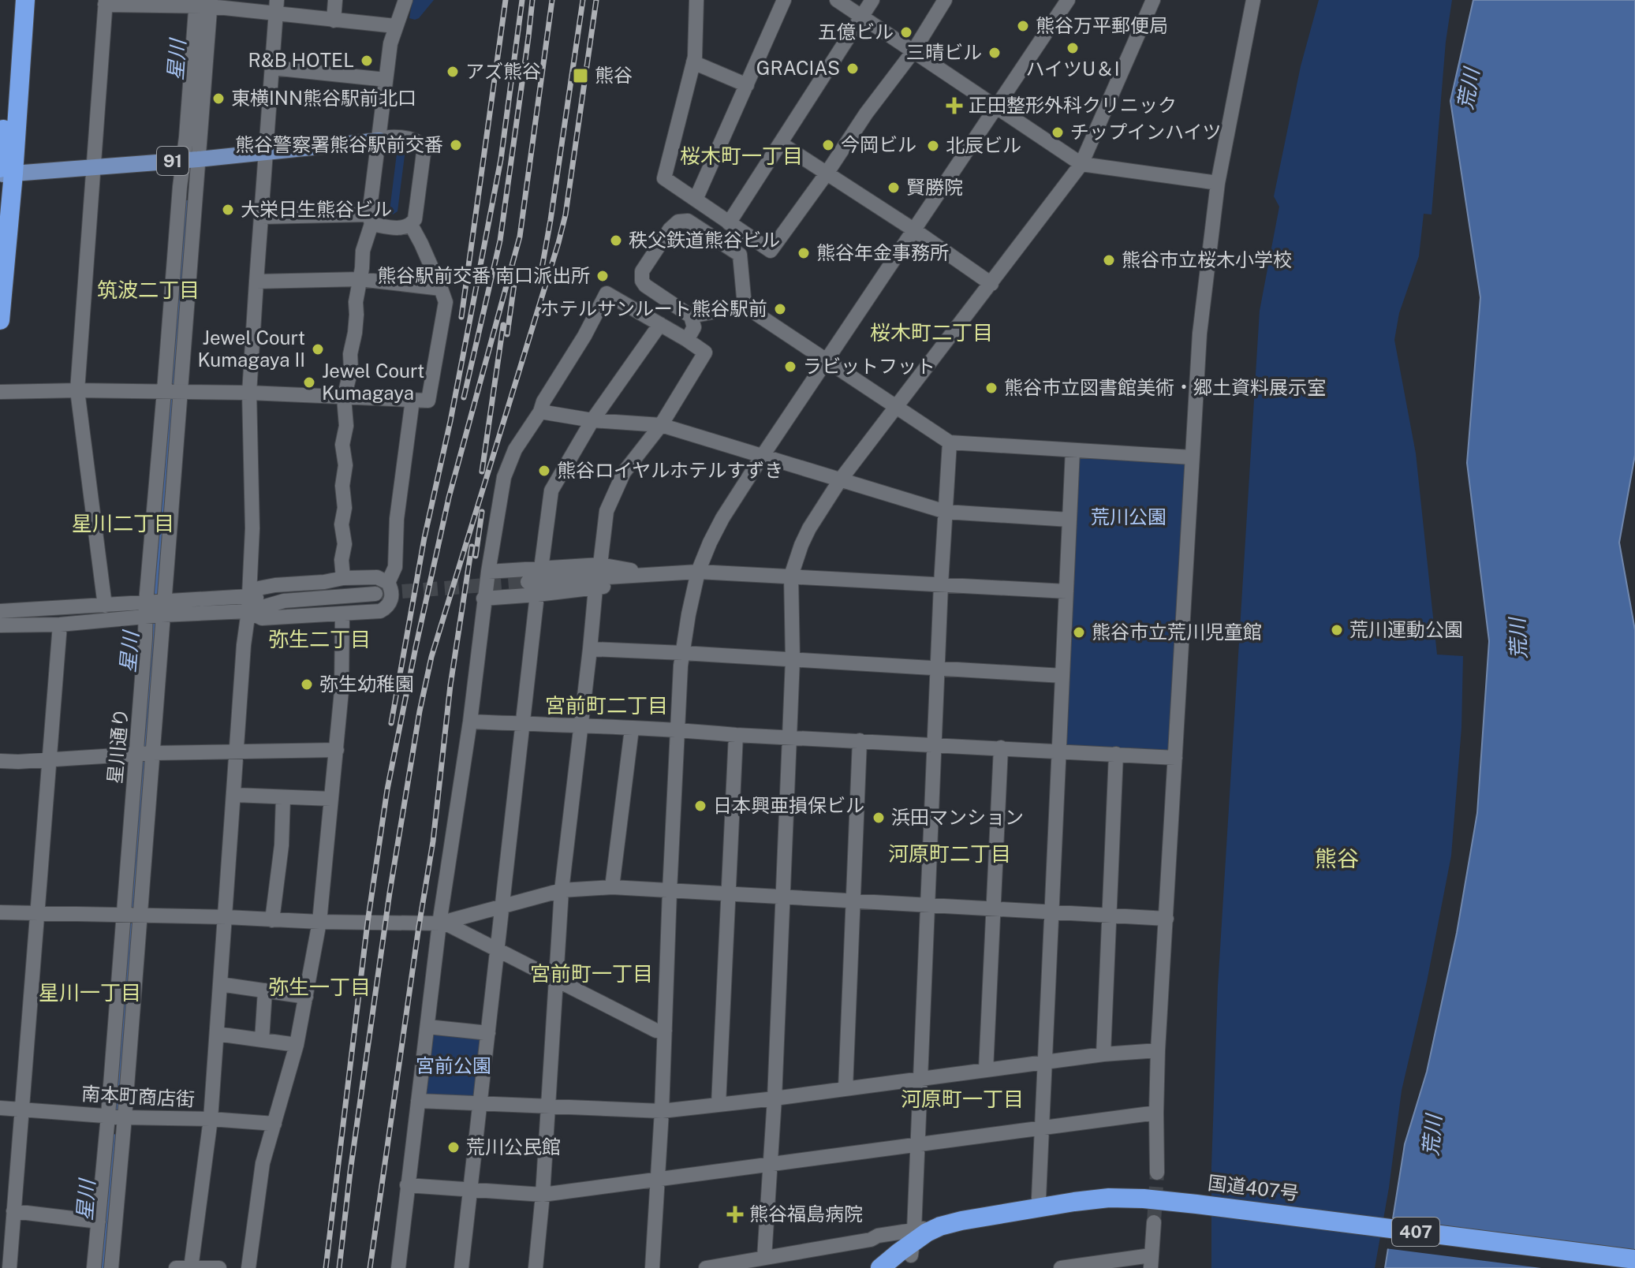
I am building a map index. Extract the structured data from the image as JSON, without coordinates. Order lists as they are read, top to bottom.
{
  "streets": {
    "highway": ["国道407号", "407"],
    "main road": ["91"],
    "street": ["星川通り", "南本町商店街"]
  },
  "crossings": [
    ["91", "星川通り"],
    ["星川通り", "南本町商店街"],
    ["国道407号", "407"]
  ],
  "districts": [
    "桜木町一丁目",
    "筑波二丁目",
    "桜木町二丁目",
    "星川二丁目",
    "弥生二丁目",
    "宮前町二丁目",
    "河原町二丁目",
    "熊谷",
    "宮前町一丁目",
    "弥生一丁目",
    "星川一丁目",
    "河原町一丁目"
  ],
  "water": ["星川", "荒川"],
  "parks": ["荒川公園", "宮前公園"],
  "places": {
    "other": [
      "熊谷万平郵便局",
      "五億ビル",
      "ハイツU＆I",
      "三晴ビル",
      "R&B HOTEL",
      "GRACIAS",
      "アズ熊谷",
      "東横INN熊谷駅前北口",
      "チップインハイツ",
      "熊谷警察署熊谷駅前交番",
      "今岡ビル",
      "北辰ビル",
      "賢勝院",
      "大栄日生熊谷ビル",
      "秩父鉄道熊谷ビル",
      "熊谷年金事務所",
      "熊谷市立桜木小学校",
      "熊谷駅前交番 南口派出所",
      "ホテルサンルート熊谷駅前",
      "Jewel Court Kumagaya II",
      "ラビットフット",
      "Jewel Court Kumagaya",
      "熊谷市立図書館美術・郷土資料展示室",
      "熊谷ロイヤルホテルすずき",
      "荒川運動公園",
      "熊谷市立荒川児童館",
      "弥生幼稚園",
      "日本興亜損保ビル",
      "浜田マンション",
      "荒川公民館"
    ],
    "transit": ["熊谷"],
    "health": ["正田整形外科クリニック", "熊谷福島病院"]
  }
}
